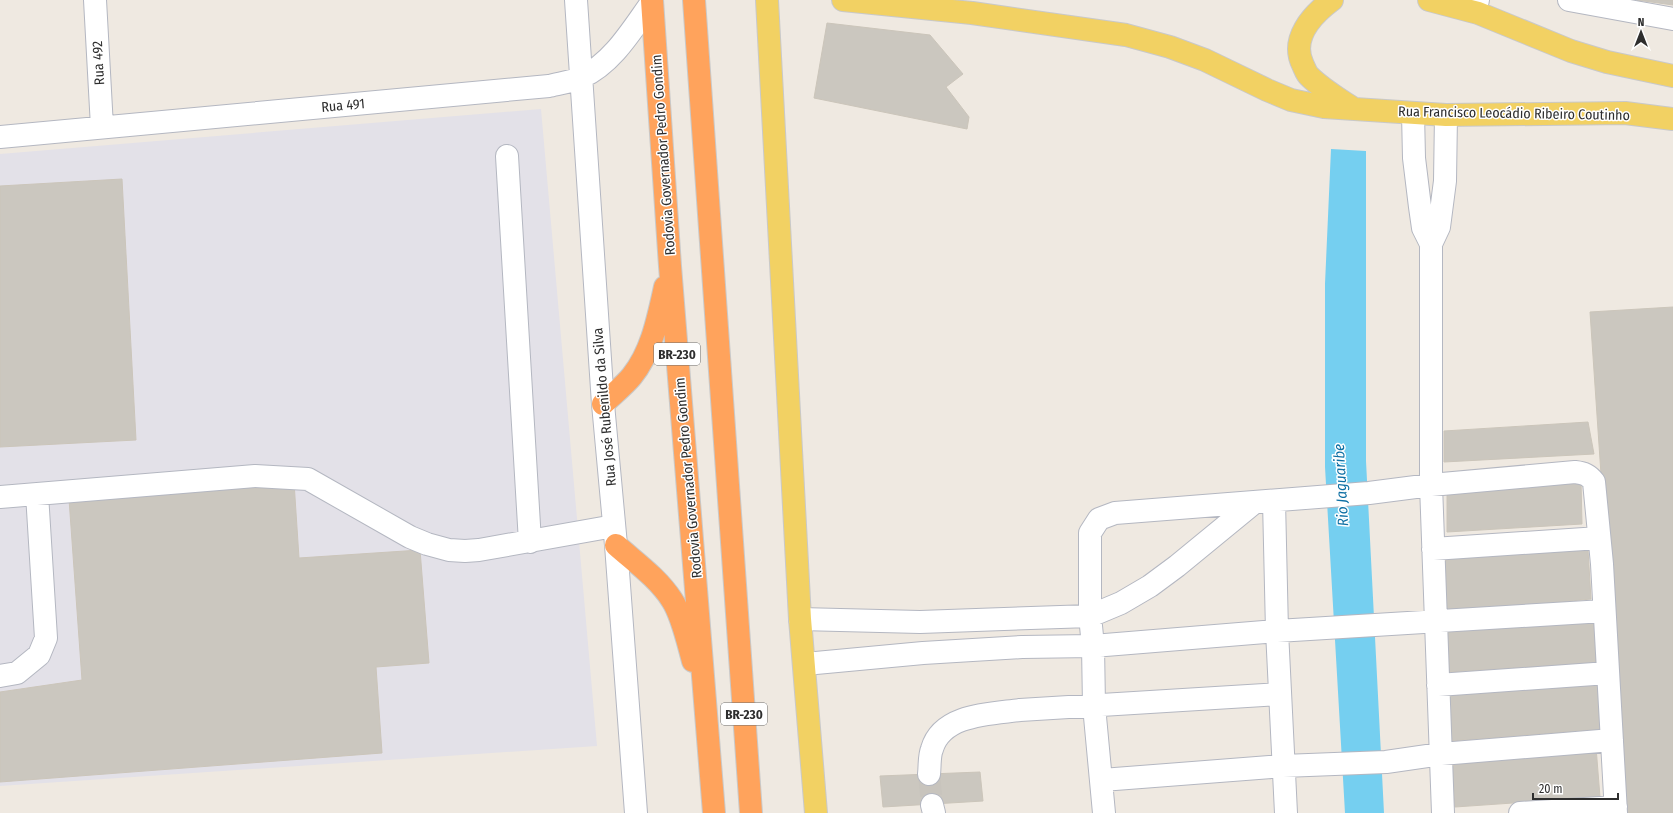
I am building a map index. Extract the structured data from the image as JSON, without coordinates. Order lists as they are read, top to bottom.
{
  "streets": {
    "highway": ["Rodovia Governador Pedro Gondim", "BR-230"],
    "main road": ["Rua Francisco Leocádio Ribeiro Coutinho"],
    "street": ["Rua 492", "Rua 491", "Rua José Rubenildo da Silva"]
  },
  "crossings": [
    ["Rua 492", "Rua 491"],
    ["Rua 491", "Rodovia Governador Pedro Gondim"],
    ["Rua 491", "Rua José Rubenildo da Silva"]
  ],
  "water": ["Rio Jaguaribe"],
  "scale_bar": "20 m",
  "north": "top"
}
